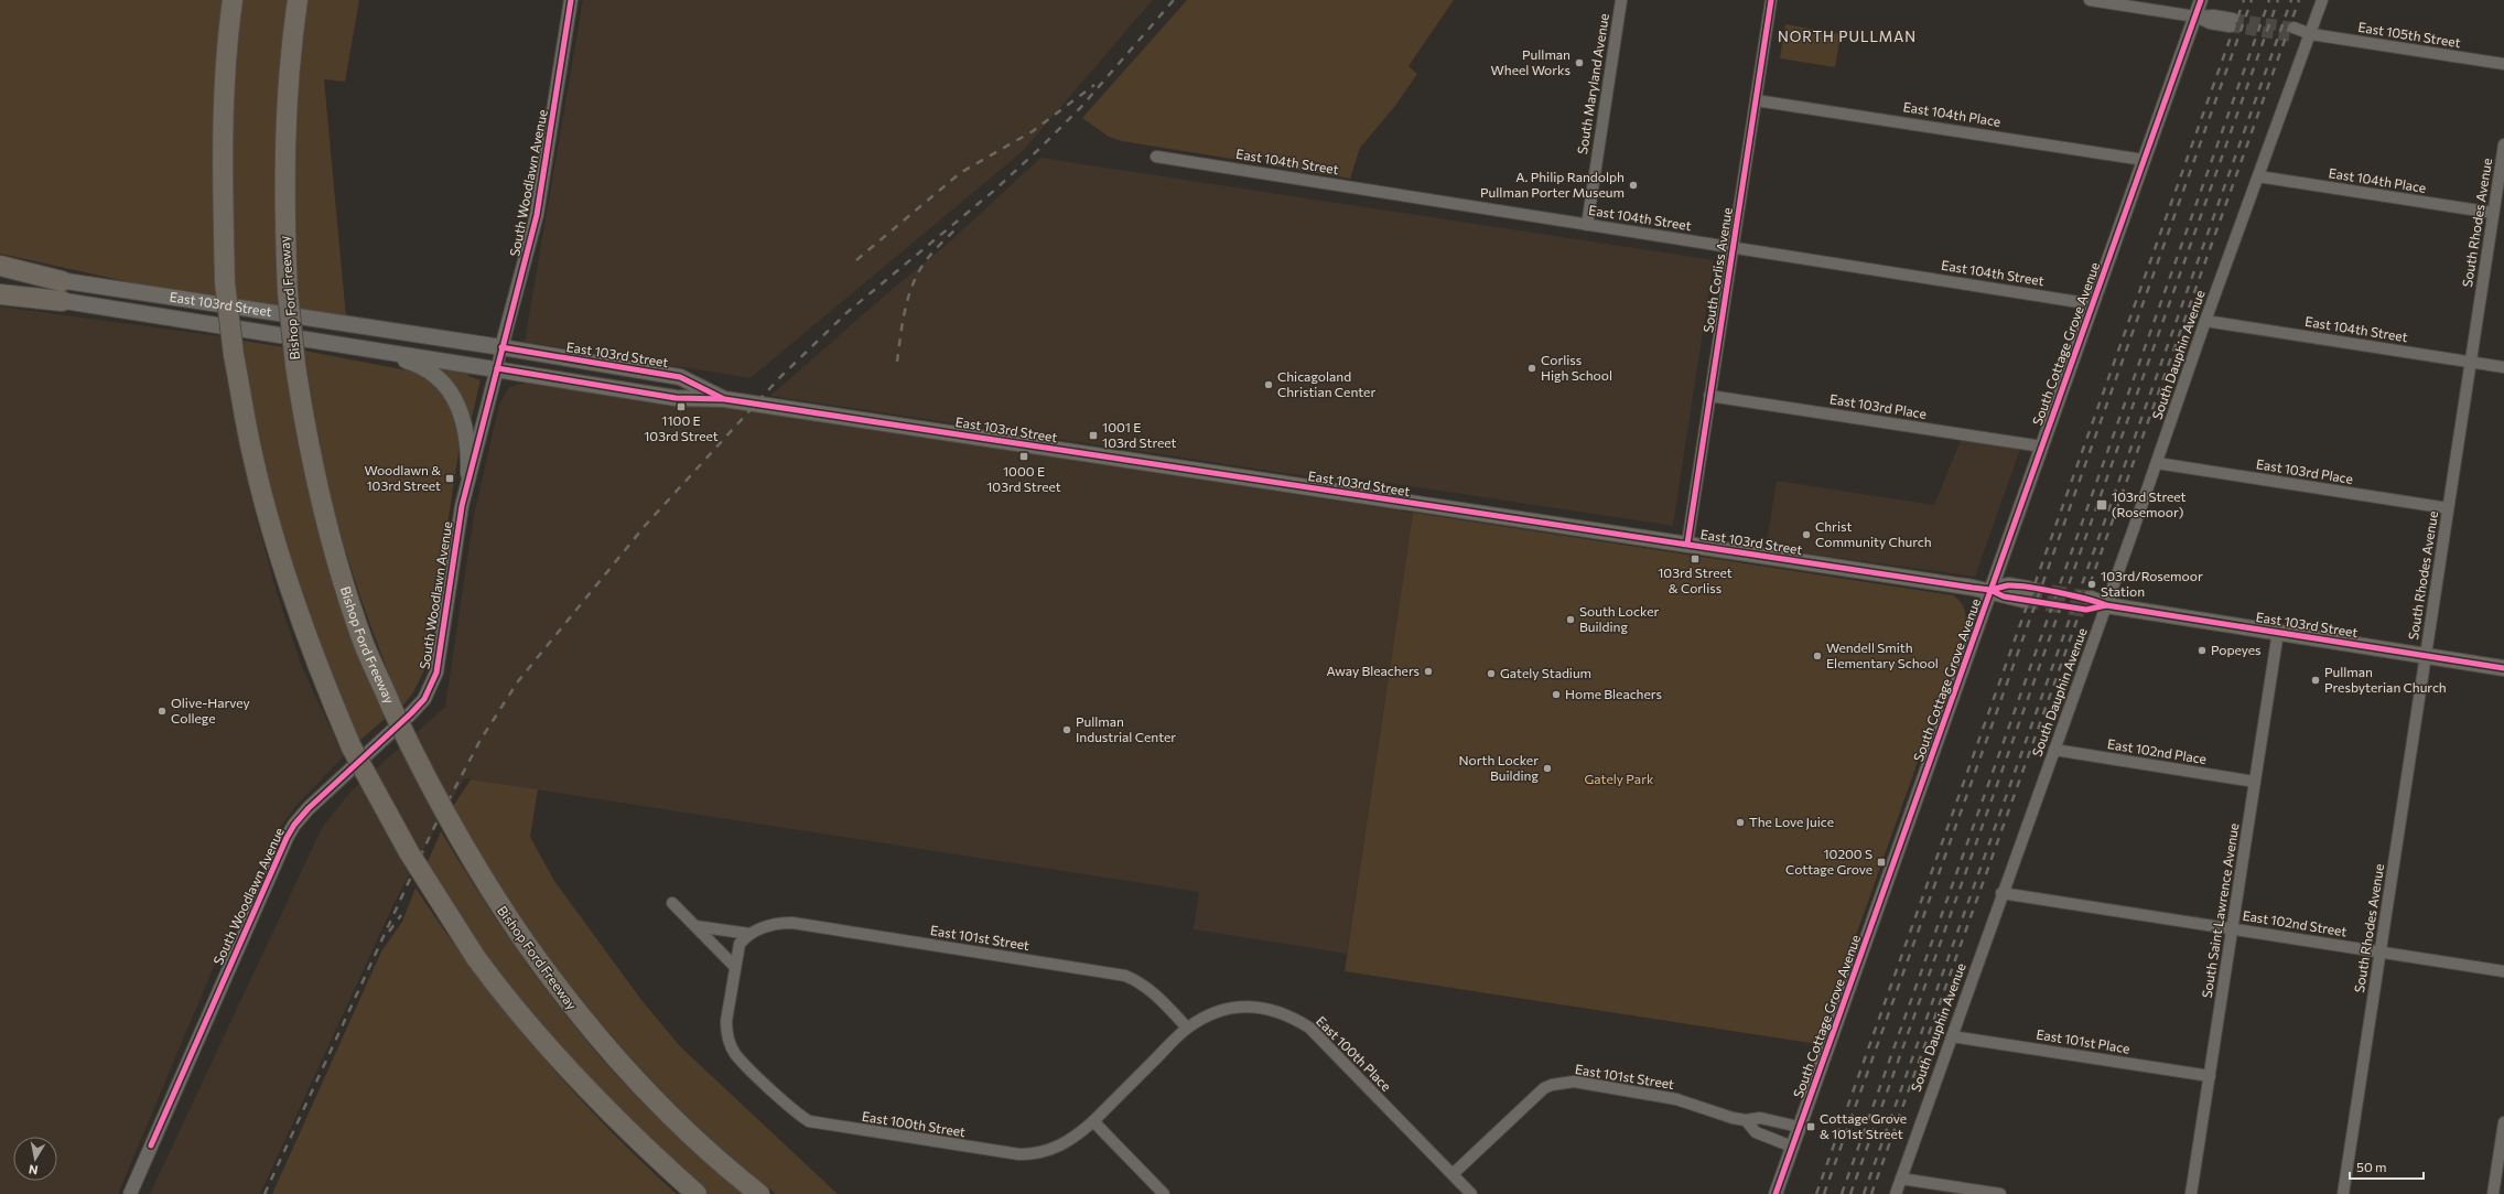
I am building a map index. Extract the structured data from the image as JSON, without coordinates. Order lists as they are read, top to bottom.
{
  "streets": {
    "highway": ["Bishop Ford Freeway"],
    "main road": ["East 103rd Street"],
    "street": [
      "East 105th Street",
      "South Maryland Avenue",
      "East 104th Place",
      "East 104th Street",
      "South Woodlawn Avenue",
      "South Rhodes Avenue",
      "South Corliss Avenue",
      "South Cottage Grove Avenue",
      "South Dauphin Avenue",
      "East 103rd Place",
      "East 102nd Place",
      "South Saint Lawrence Avenue",
      "East 102nd Street",
      "East 101st Street",
      "East 101st Place",
      "East 100th Place",
      "East 100th Street"
    ]
  },
  "crossings": [
    ["East 105th Street", "South Dauphin Avenue"],
    ["South Maryland Avenue", "East 104th Street"],
    ["East 104th Place", "South Rhodes Avenue"],
    ["East 104th Place", "South Corliss Avenue"],
    ["East 104th Place", "South Cottage Grove Avenue"],
    ["East 104th Place", "South Dauphin Avenue"],
    ["East 104th Street", "South Rhodes Avenue"],
    ["East 104th Street", "South Corliss Avenue"],
    ["East 104th Street", "South Cottage Grove Avenue"],
    ["East 104th Street", "South Dauphin Avenue"],
    ["South Woodlawn Avenue", "East 103rd Street"],
    ["South Rhodes Avenue", "East 103rd Street"],
    ["South Rhodes Avenue", "East 103rd Place"],
    ["South Rhodes Avenue", "East 102nd Street"],
    ["South Corliss Avenue", "East 103rd Street"],
    ["South Corliss Avenue", "East 103rd Place"],
    ["East 103rd Street", "South Cottage Grove Avenue"],
    ["East 103rd Street", "South Dauphin Avenue"],
    ["East 103rd Street", "South Saint Lawrence Avenue"],
    ["South Cottage Grove Avenue", "East 103rd Place"],
    ["South Cottage Grove Avenue", "East 101st Street"],
    ["South Dauphin Avenue", "East 103rd Place"],
    ["South Dauphin Avenue", "East 102nd Place"],
    ["South Dauphin Avenue", "East 102nd Street"],
    ["South Dauphin Avenue", "East 101st Place"],
    ["East 102nd Place", "South Saint Lawrence Avenue"],
    ["South Saint Lawrence Avenue", "East 102nd Street"],
    ["South Saint Lawrence Avenue", "East 101st Place"],
    ["East 101st Street", "East 100th Place"],
    ["East 100th Place", "East 100th Street"]
  ],
  "districts": ["NORTH PULLMAN"],
  "parks": ["Gately Park"],
  "places": {
    "other": [
      "Pullman Wheel Works",
      "A. Philip Randolph Pullman Porter Museum",
      "Corliss High School",
      "Chicagoland Christian Center",
      "Christ Community Church",
      "103rd/Rosemoor Station",
      "South Locker Building",
      "Popeyes",
      "Wendell Smith Elementary School",
      "Away Bleachers",
      "Gately Stadium",
      "Pullman Presbyterian Church",
      "Home Bleachers",
      "Olive-Harvey College",
      "Pullman Industrial Center",
      "North Locker Building",
      "The Love Juice"
    ],
    "transit": [
      "1100 E 103rd Street",
      "1001 E 103rd Street",
      "1000 E 103rd Street",
      "Woodlawn & 103rd Street",
      "103rd Street (Rosemoor)",
      "103rd Street & Corliss",
      "10200 S Cottage Grove",
      "Cottage Grove & 101st Street"
    ]
  },
  "scale_bar": "50 m",
  "north": "bottom"
}
